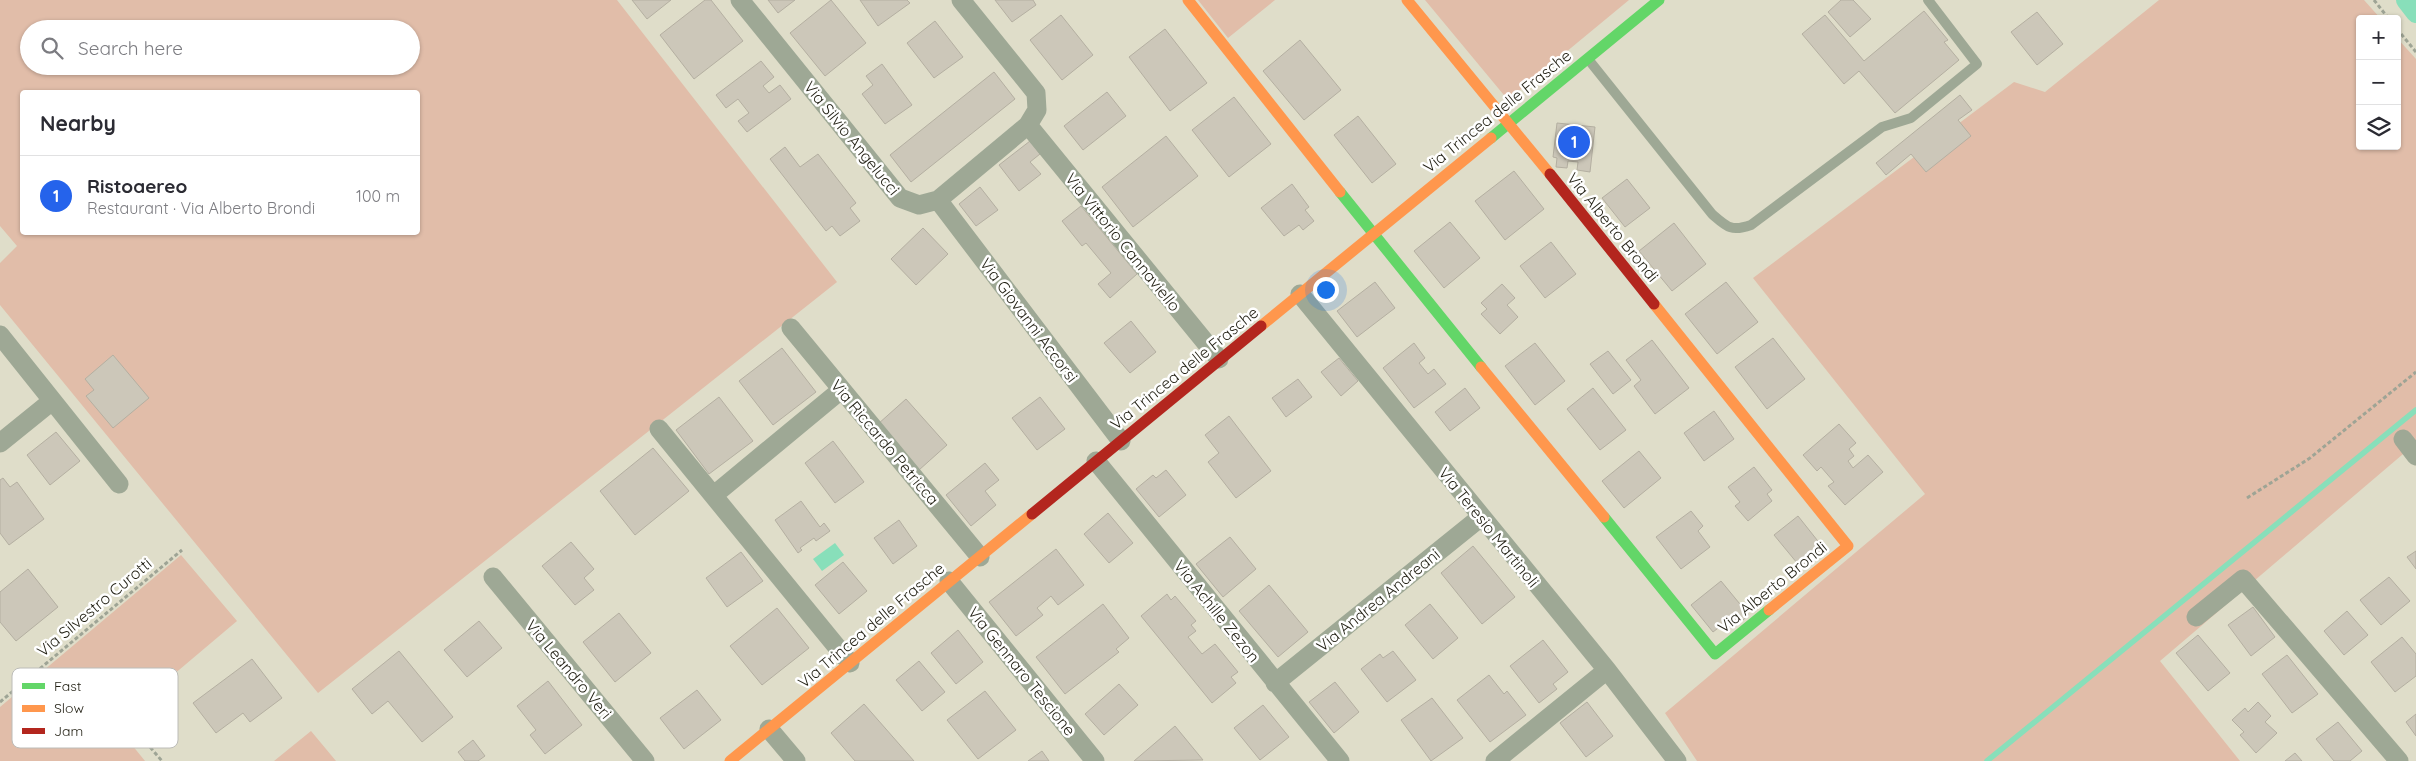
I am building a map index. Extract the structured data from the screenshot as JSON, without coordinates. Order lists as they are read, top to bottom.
{
  "streets": {
    "street": [
      "Via Trincea delle Frasche",
      "Via Silvio Angelucci",
      "Via Alberto Brondi",
      "Via Vittorio Cannaviello",
      "Via Giovanni Accorsi",
      "Via Riccardo Petricca",
      "Via Teresio Martinoli",
      "Via Andrea Andreani",
      "Via Achille Zezon",
      "Via Leandro Veri",
      "Via Gennaro Tescione"
    ],
    "path": ["Via Silvestro Curotti"]
  },
  "crossings": [
    ["Via Trincea delle Frasche", "Via Alberto Brondi"],
    ["Via Trincea delle Frasche", "Via Vittorio Cannaviello"],
    ["Via Trincea delle Frasche", "Via Giovanni Accorsi"],
    ["Via Trincea delle Frasche", "Via Riccardo Petricca"],
    ["Via Trincea delle Frasche", "Via Teresio Martinoli"],
    ["Via Trincea delle Frasche", "Via Achille Zezon"],
    ["Via Trincea delle Frasche", "Via Gennaro Tescione"],
    ["Via Silvio Angelucci", "Via Giovanni Accorsi"],
    ["Via Teresio Martinoli", "Via Andrea Andreani"],
    ["Via Andrea Andreani", "Via Achille Zezon"]
  ],
  "legend": ["Fast", "Slow", "Jam"],
  "page": {
    "map_buttons": ["+", "−"],
    "search": "Search here",
    "heading": "Nearby",
    "pins": "1",
    "list": [
      {
        "mark": "1",
        "name": "Ristoaereo",
        "note": "Restaurant · Via Alberto Brondi",
        "value": "100 m"
      }
    ]
  }
}
